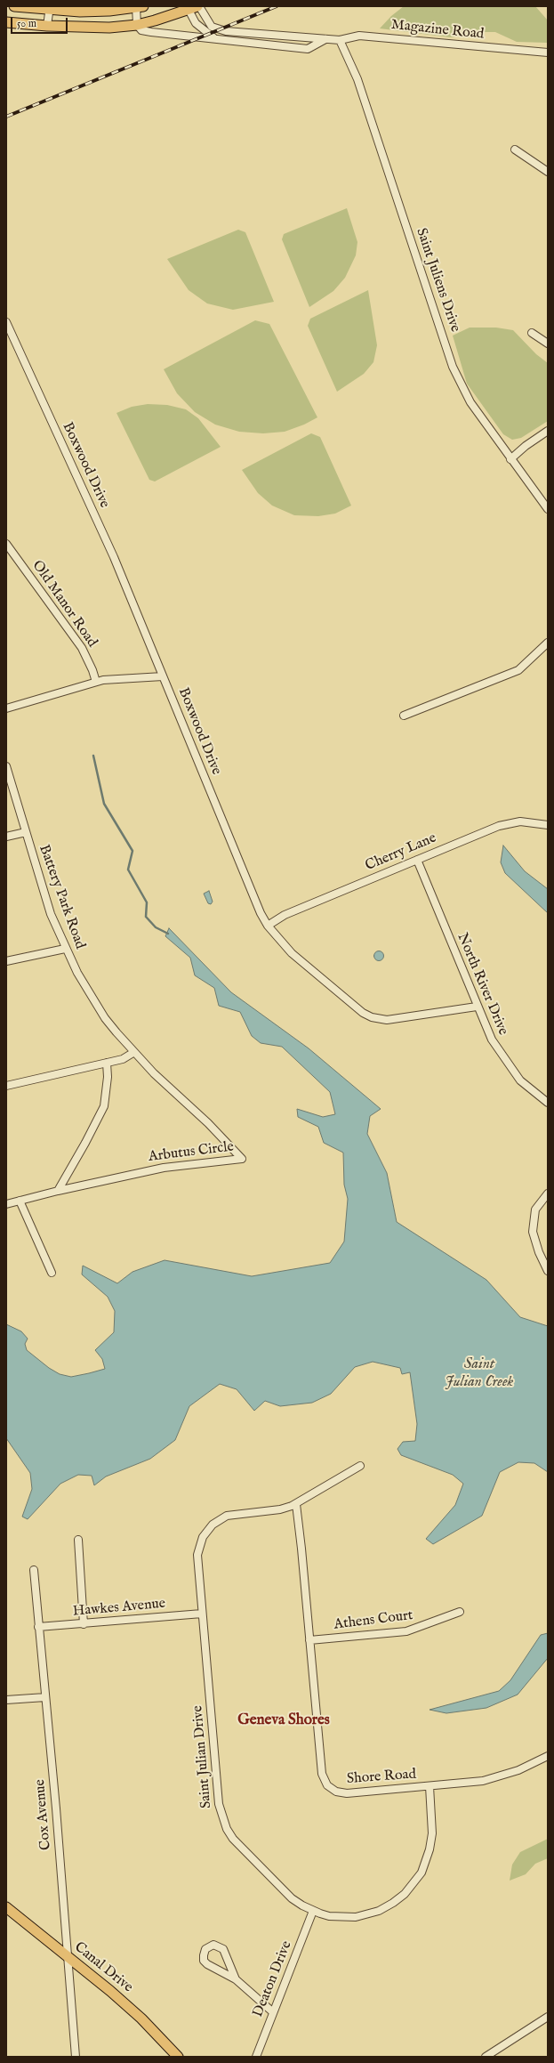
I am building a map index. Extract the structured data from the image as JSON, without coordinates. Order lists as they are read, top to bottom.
{
  "streets": {
    "main road": ["Canal Drive"],
    "street": [
      "Magazine Road",
      "Saint Juliens Drive",
      "Boxwood Drive",
      "Old Manor Road",
      "Cherry Lane",
      "Battery Park Road",
      "North River Drive",
      "Arbutus Circle",
      "Hawkes Avenue",
      "Athens Court",
      "Saint Julian Drive",
      "Shore Road",
      "Cox Avenue",
      "Deaton Drive"
    ]
  },
  "crossings": [
    ["Magazine Road", "Saint Juliens Drive"],
    ["Boxwood Drive", "Cherry Lane"],
    ["Boxwood Drive", "North River Drive"],
    ["Cherry Lane", "North River Drive"],
    ["Battery Park Road", "Arbutus Circle"],
    ["Hawkes Avenue", "Saint Julian Drive"],
    ["Hawkes Avenue", "Cox Avenue"],
    ["Athens Court", "Shore Road"],
    ["Saint Julian Drive", "Shore Road"],
    ["Saint Julian Drive", "Deaton Drive"],
    ["Cox Avenue", "Canal Drive"]
  ],
  "districts": ["Geneva Shores"],
  "water": ["Saint Julian Creek"],
  "scale_bar": "50 m"
}
